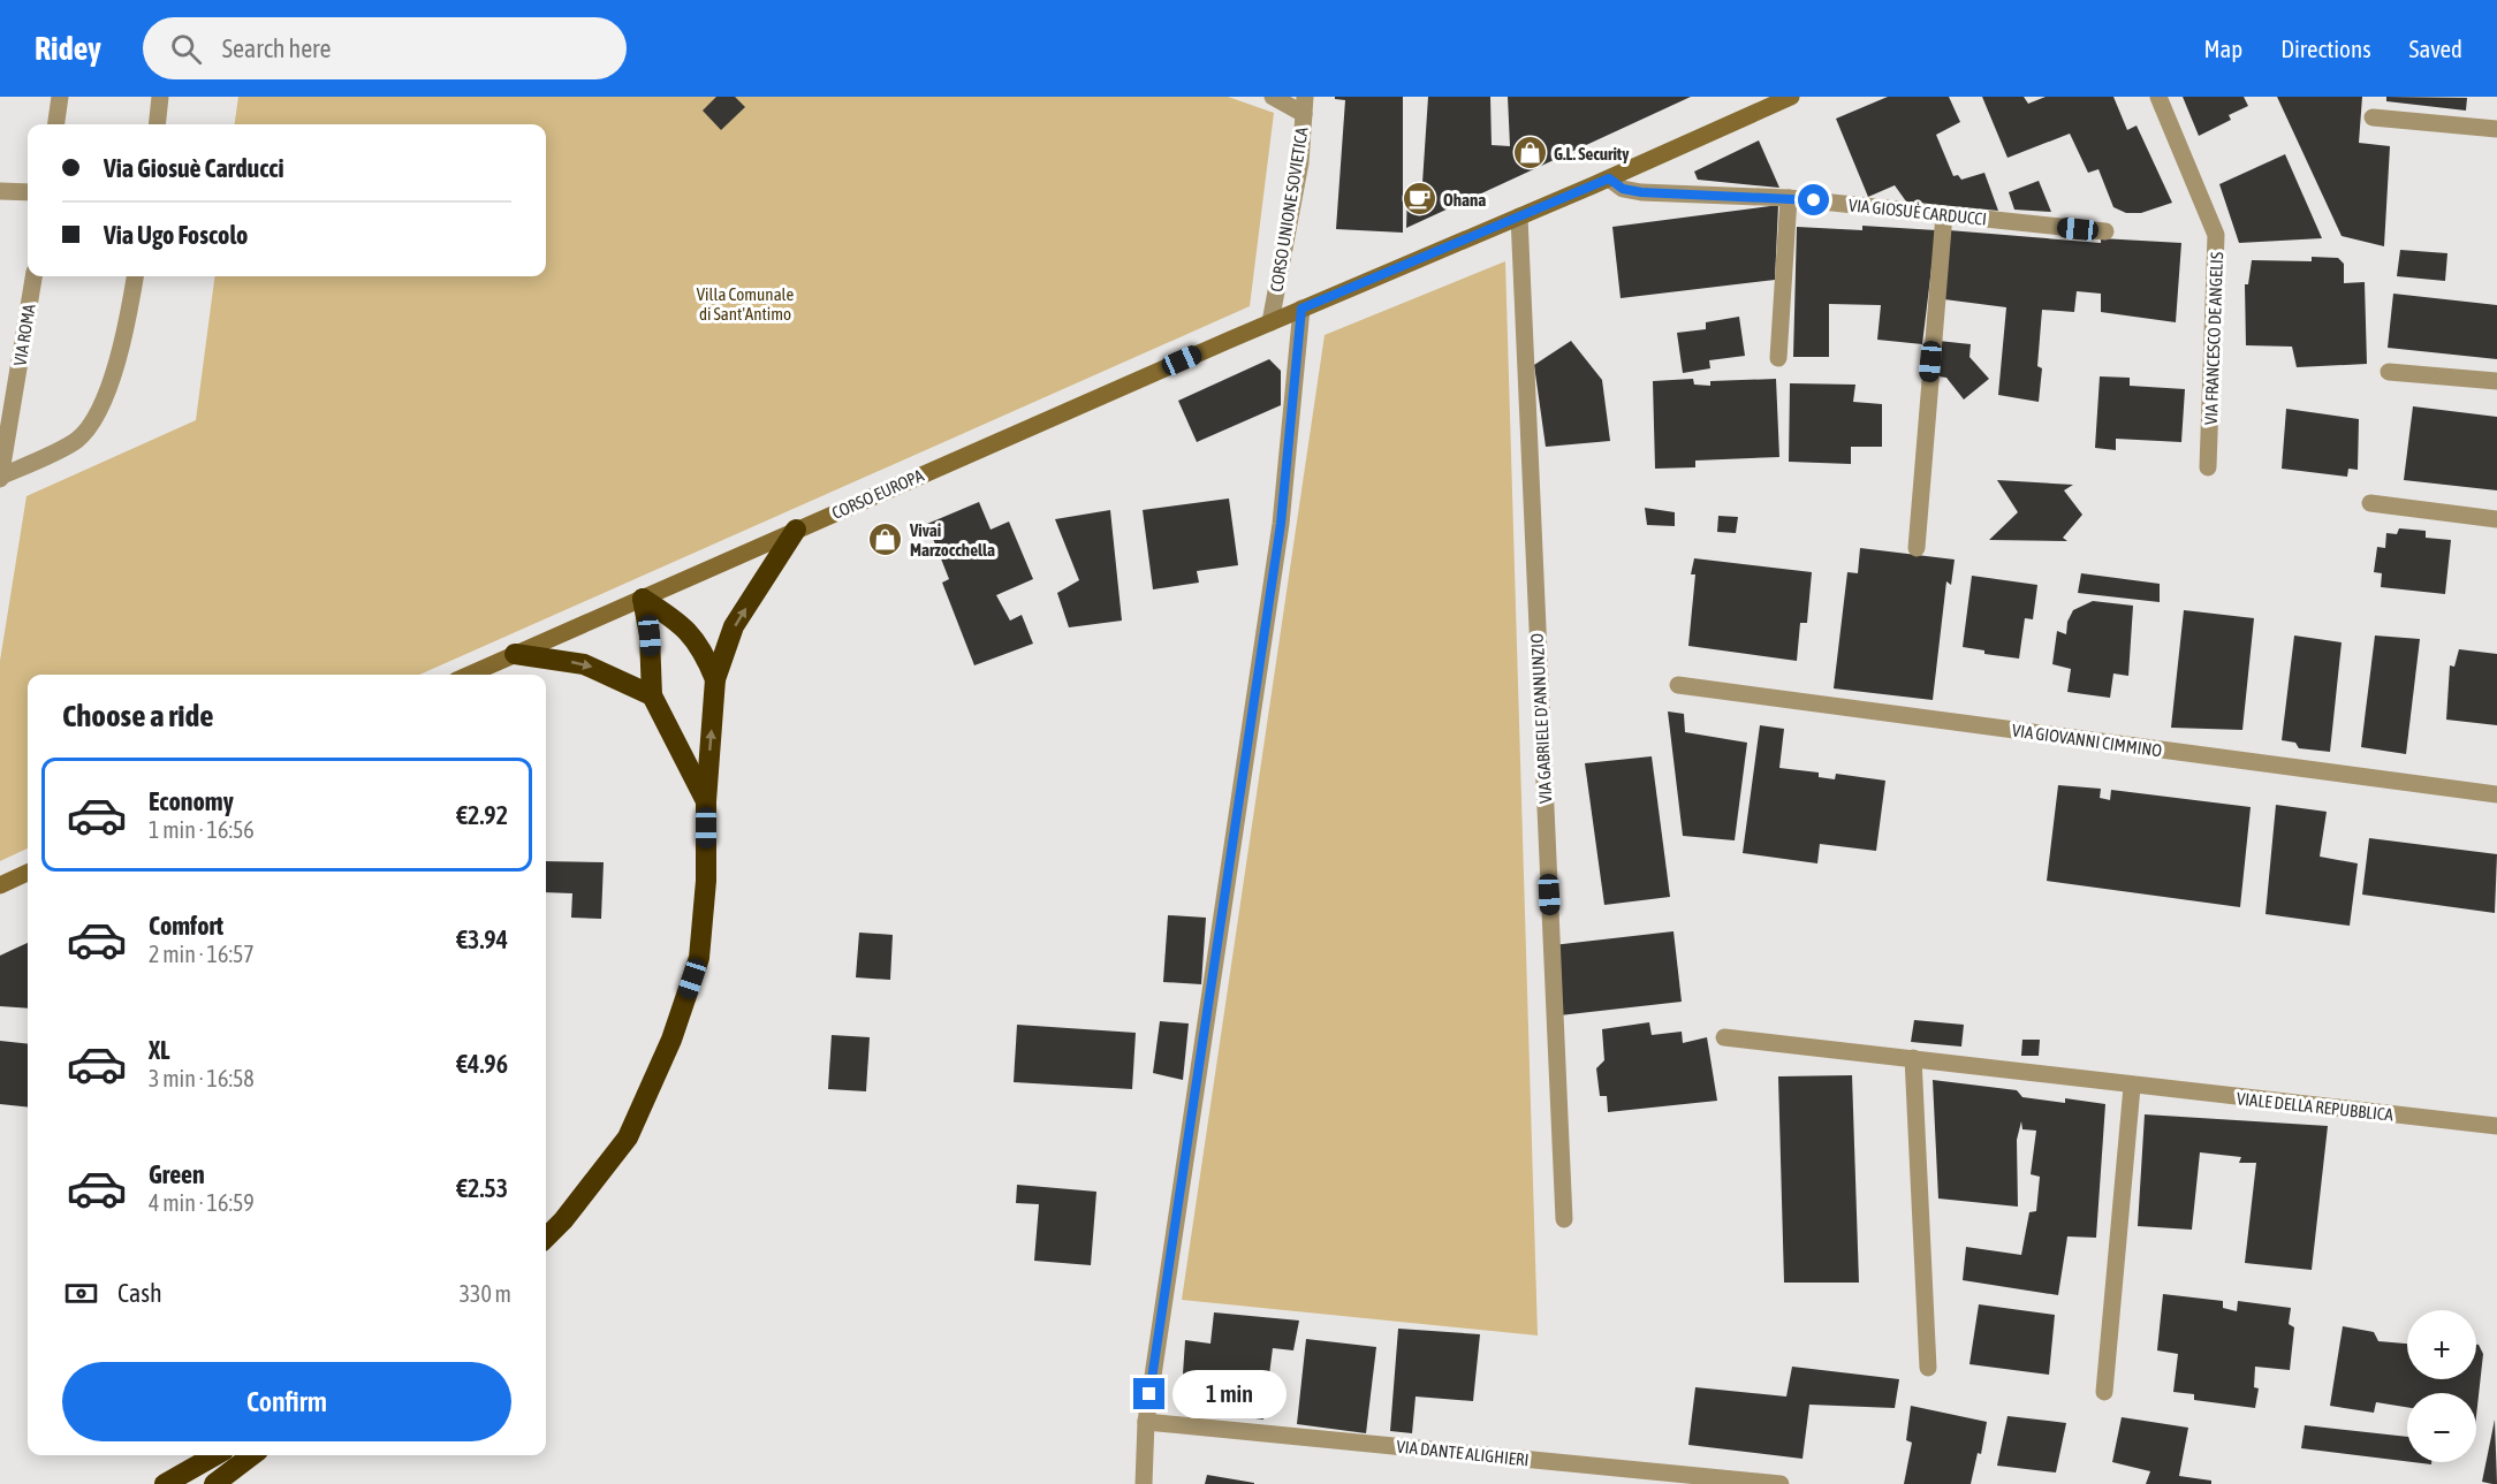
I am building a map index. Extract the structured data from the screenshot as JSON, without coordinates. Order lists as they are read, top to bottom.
{
  "streets": {
    "main road": ["CORSO EUROPA"],
    "street": [
      "CORSO UNIONE SOVIETICA",
      "VIA GIOSUÈ CARDUCCI",
      "VIA ROMA",
      "VIA FRANCESCO DE ANGELIS",
      "VIA GABRIELE D'ANNUNZIO",
      "VIA GIOVANNI CIMMINO",
      "VIALE DELLA REPUBBLICA",
      "VIA DANTE ALIGHIERI"
    ]
  },
  "crossings": [
    ["CORSO UNIONE SOVIETICA", "CORSO EUROPA"],
    ["VIA GIOSUÈ CARDUCCI", "CORSO EUROPA"],
    ["CORSO EUROPA", "VIA GABRIELE D'ANNUNZIO"]
  ],
  "parks": ["Villa Comunale di Sant'Antimo"],
  "places": {
    "shop": ["G.L. Security", "Vivai Marzocchella"],
    "cafe": ["Ohana"]
  },
  "page": {
    "header": "Ridey",
    "search": "Search here",
    "nav": ["Map", "Directions", "Saved"],
    "banner": ["Via Giosuè Carducci", "Via Ugo Foscolo"],
    "heading": "Choose a ride",
    "list": [
      {
        "name": "Economy",
        "note": "1 min · 16:56",
        "value": "€2.92"
      },
      {
        "name": "Comfort",
        "note": "2 min · 16:57",
        "value": "€3.94"
      },
      {
        "name": "XL",
        "note": "3 min · 16:58",
        "value": "€4.96"
      },
      {
        "name": "Green",
        "note": "4 min · 16:59",
        "value": "€2.53"
      }
    ],
    "pay": ["Cash", "330 m"],
    "map_buttons": ["+", "−"],
    "buttons": "Confirm",
    "bubble": "1 min"
  }
}
